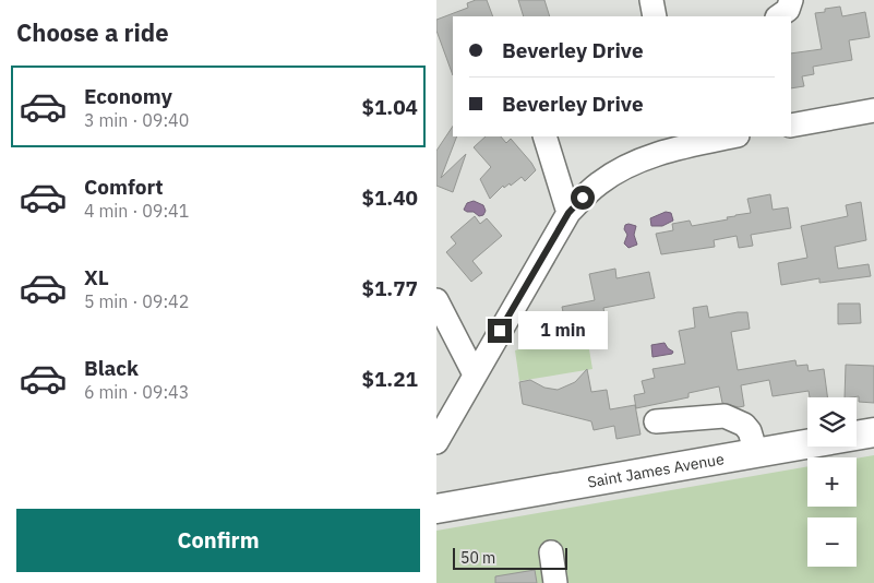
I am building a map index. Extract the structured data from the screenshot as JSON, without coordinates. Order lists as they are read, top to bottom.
{
  "streets": {
    "main road": ["Saint James Avenue"]
  },
  "scale_bar": "50 m",
  "page": {
    "heading": "Choose a ride",
    "banner": ["Beverley Drive", "Beverley Drive"],
    "list": [
      {
        "name": "Economy",
        "note": "3 min · 09:40",
        "value": "$1.04"
      },
      {
        "name": "Comfort",
        "note": "4 min · 09:41",
        "value": "$1.40"
      },
      {
        "name": "XL",
        "note": "5 min · 09:42",
        "value": "$1.77"
      },
      {
        "name": "Black",
        "note": "6 min · 09:43",
        "value": "$1.21"
      }
    ],
    "bubble": "1 min",
    "map_buttons": ["+", "−"],
    "buttons": "Confirm",
    "scale": "50 m"
  }
}
